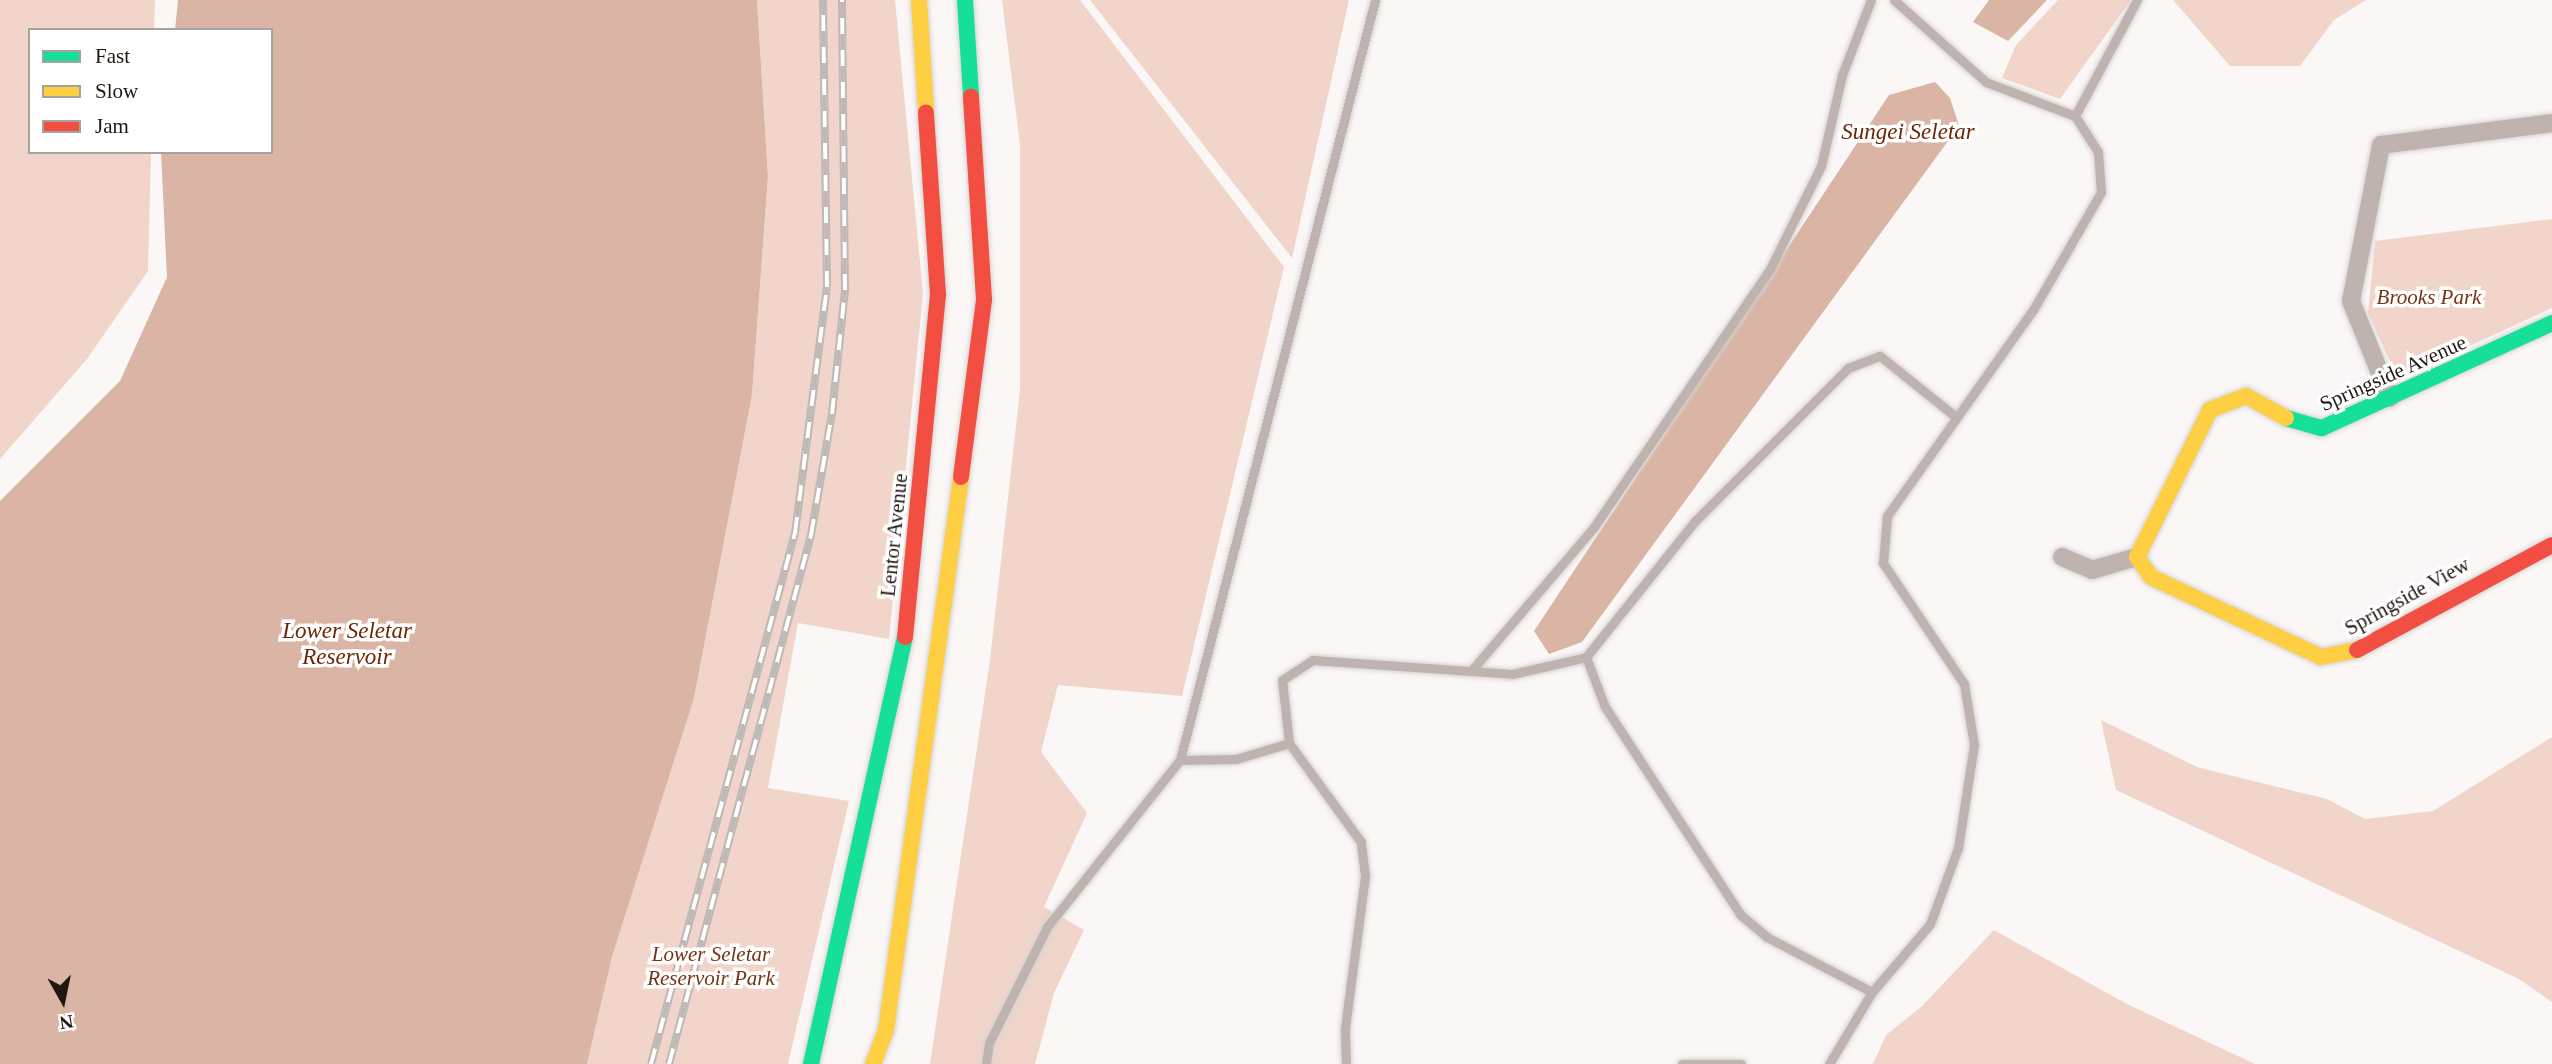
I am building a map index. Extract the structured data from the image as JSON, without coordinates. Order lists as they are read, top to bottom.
{
  "streets": {
    "main road": ["Springside Avenue", "Lentor Avenue", "Springside View"]
  },
  "crossings": [
    ["Springside Avenue", "Springside View"]
  ],
  "water": ["Sungei Seletar", "Lower Seletar Reservoir"],
  "parks": ["Brooks Park", "Lower Seletar Reservoir Park"],
  "legend": ["Fast", "Slow", "Jam"],
  "north": "bottom"
}
